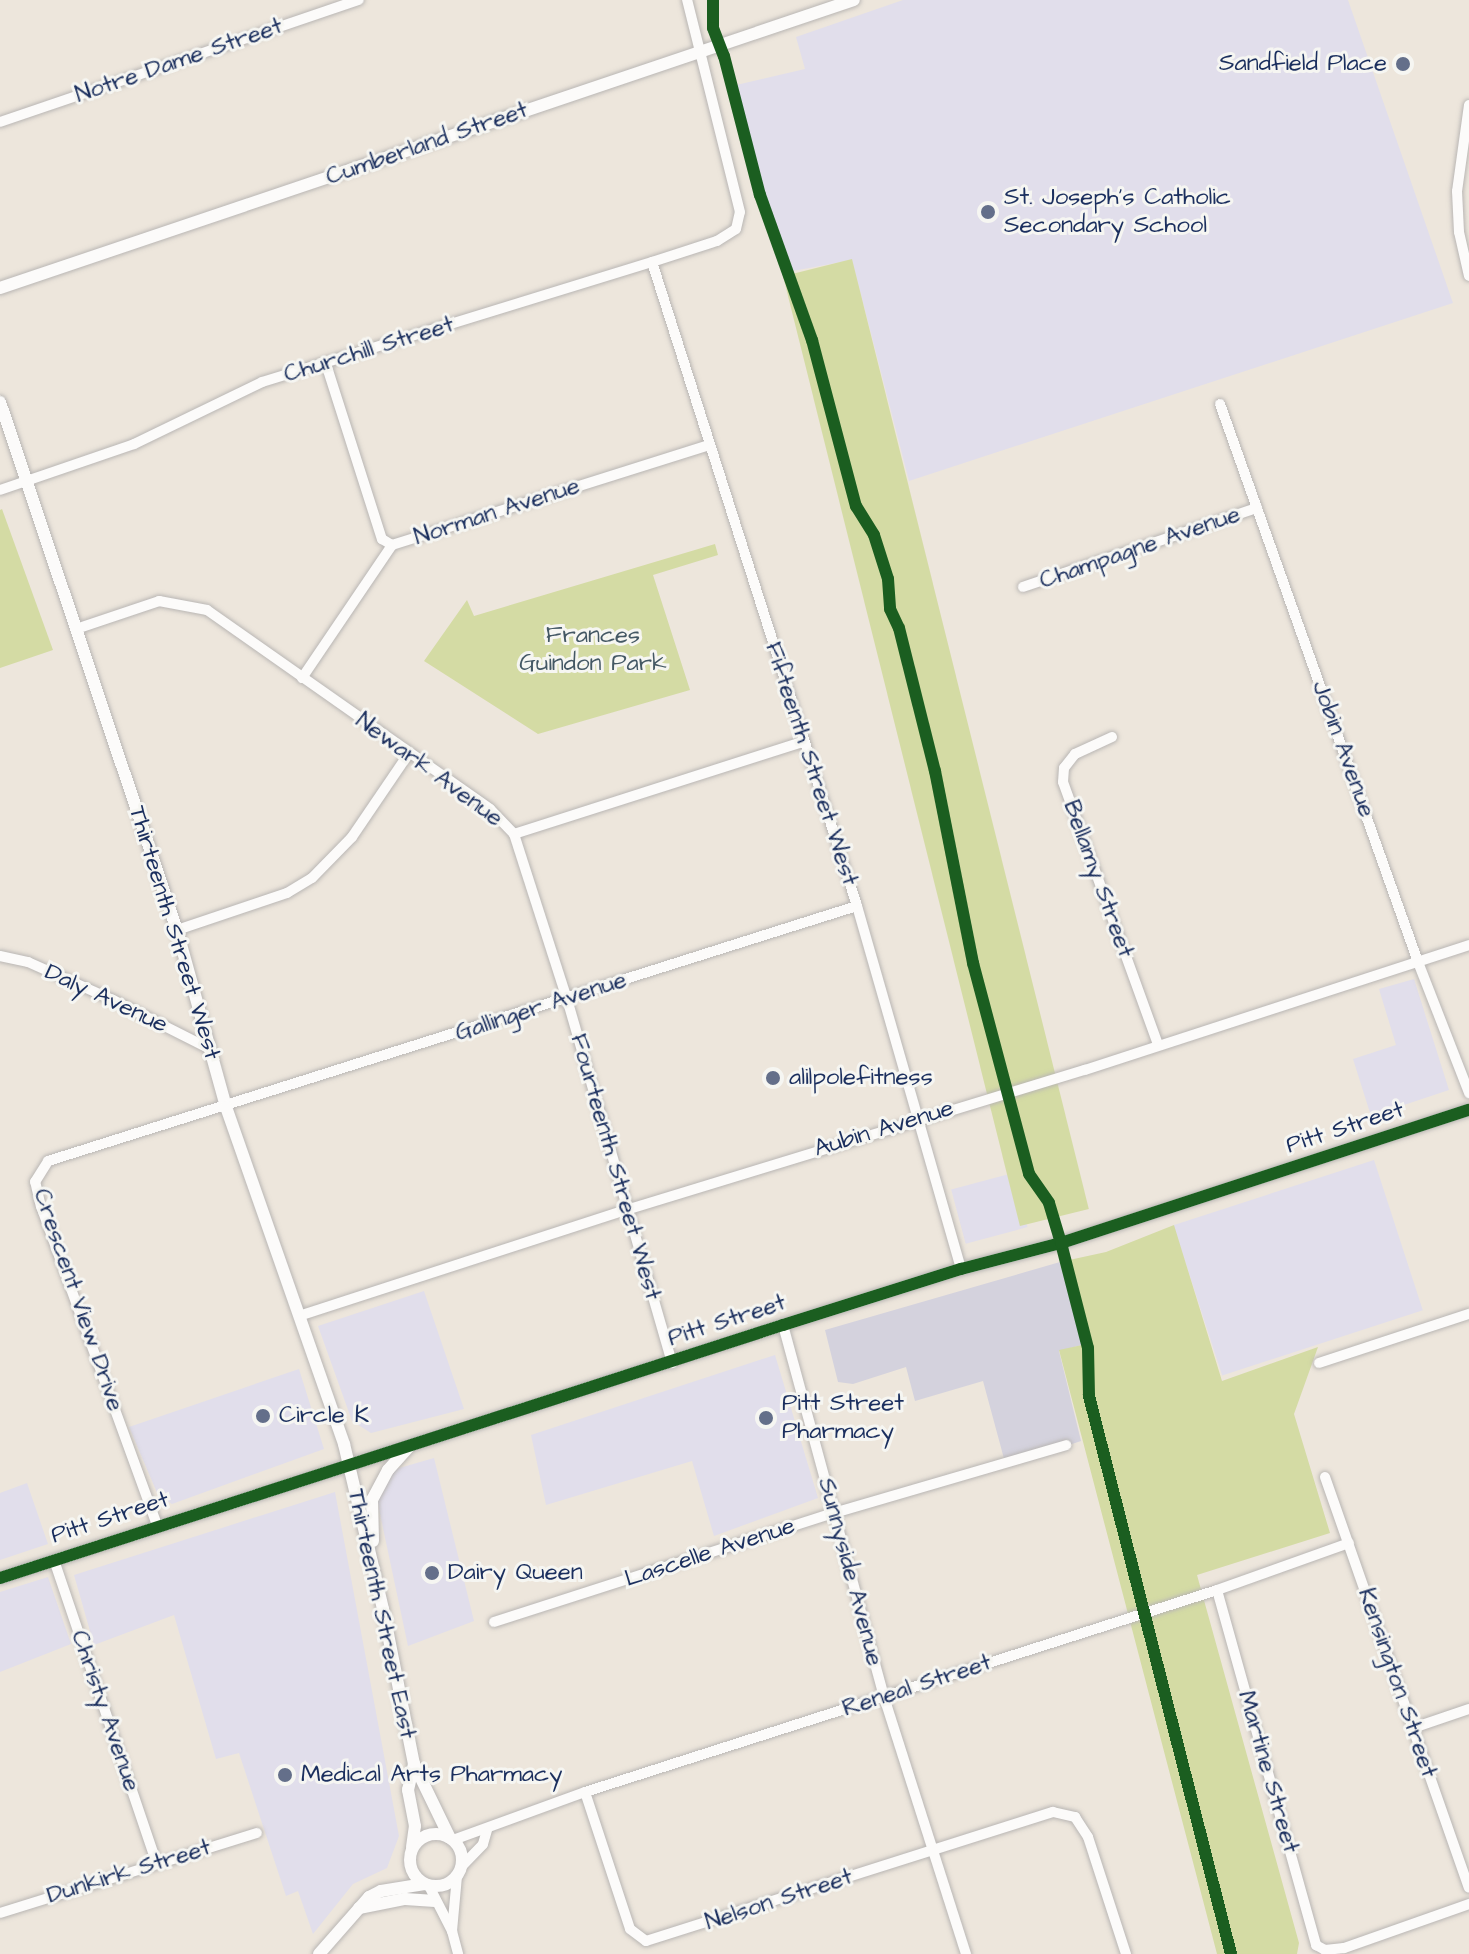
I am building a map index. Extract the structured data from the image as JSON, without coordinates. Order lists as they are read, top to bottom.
{
  "streets": {
    "street": [
      "Notre Dame Street",
      "Cumberland Street",
      "Churchill Street",
      "Norman Avenue",
      "Champagne Avenue",
      "Jobin Avenue",
      "Fifteenth Street West",
      "Newark Avenue",
      "Bellamy Street",
      "Thirteenth Street West",
      "Daly Avenue",
      "Gallinger Avenue",
      "Pitt Street",
      "Aubin Avenue",
      "Fourteenth Street West",
      "Crescent View Drive",
      "Lascelle Avenue",
      "Sunnyside Avenue",
      "Thirteenth Street East",
      "Kensington Street",
      "Reneal Street",
      "Christy Avenue",
      "Martine Street",
      "Dunkirk Street",
      "Nelson Street"
    ]
  },
  "crossings": [
    ["Cumberland Street", "Churchill Street"],
    ["Churchill Street", "Fifteenth Street West"],
    ["Churchill Street", "Thirteenth Street West"],
    ["Norman Avenue", "Fifteenth Street West"],
    ["Norman Avenue", "Newark Avenue"],
    ["Champagne Avenue", "Jobin Avenue"],
    ["Jobin Avenue", "Aubin Avenue"],
    ["Fifteenth Street West", "Newark Avenue"],
    ["Fifteenth Street West", "Gallinger Avenue"],
    ["Fifteenth Street West", "Pitt Street"],
    ["Fifteenth Street West", "Aubin Avenue"],
    ["Newark Avenue", "Thirteenth Street West"],
    ["Newark Avenue", "Fourteenth Street West"],
    ["Bellamy Street", "Aubin Avenue"],
    ["Thirteenth Street West", "Daly Avenue"],
    ["Thirteenth Street West", "Gallinger Avenue"],
    ["Thirteenth Street West", "Pitt Street"],
    ["Thirteenth Street West", "Aubin Avenue"],
    ["Thirteenth Street West", "Crescent View Drive"],
    ["Thirteenth Street West", "Thirteenth Street East"],
    ["Gallinger Avenue", "Fourteenth Street West"],
    ["Gallinger Avenue", "Crescent View Drive"],
    ["Pitt Street", "Fourteenth Street West"],
    ["Pitt Street", "Crescent View Drive"],
    ["Pitt Street", "Sunnyside Avenue"],
    ["Pitt Street", "Thirteenth Street East"],
    ["Pitt Street", "Christy Avenue"],
    ["Aubin Avenue", "Fourteenth Street West"],
    ["Lascelle Avenue", "Sunnyside Avenue"],
    ["Sunnyside Avenue", "Reneal Street"],
    ["Sunnyside Avenue", "Nelson Street"],
    ["Thirteenth Street East", "Reneal Street"],
    ["Kensington Street", "Reneal Street"],
    ["Reneal Street", "Martine Street"],
    ["Reneal Street", "Nelson Street"],
    ["Christy Avenue", "Dunkirk Street"]
  ],
  "parks": ["Frances Guindon Park"],
  "places": [
    "Sandfield Place",
    "St. Joseph's Catholic Secondary School",
    "alilpolefitness",
    "Circle K",
    "Pitt Street Pharmacy",
    "Dairy Queen",
    "Medical Arts Pharmacy"
  ]
}
